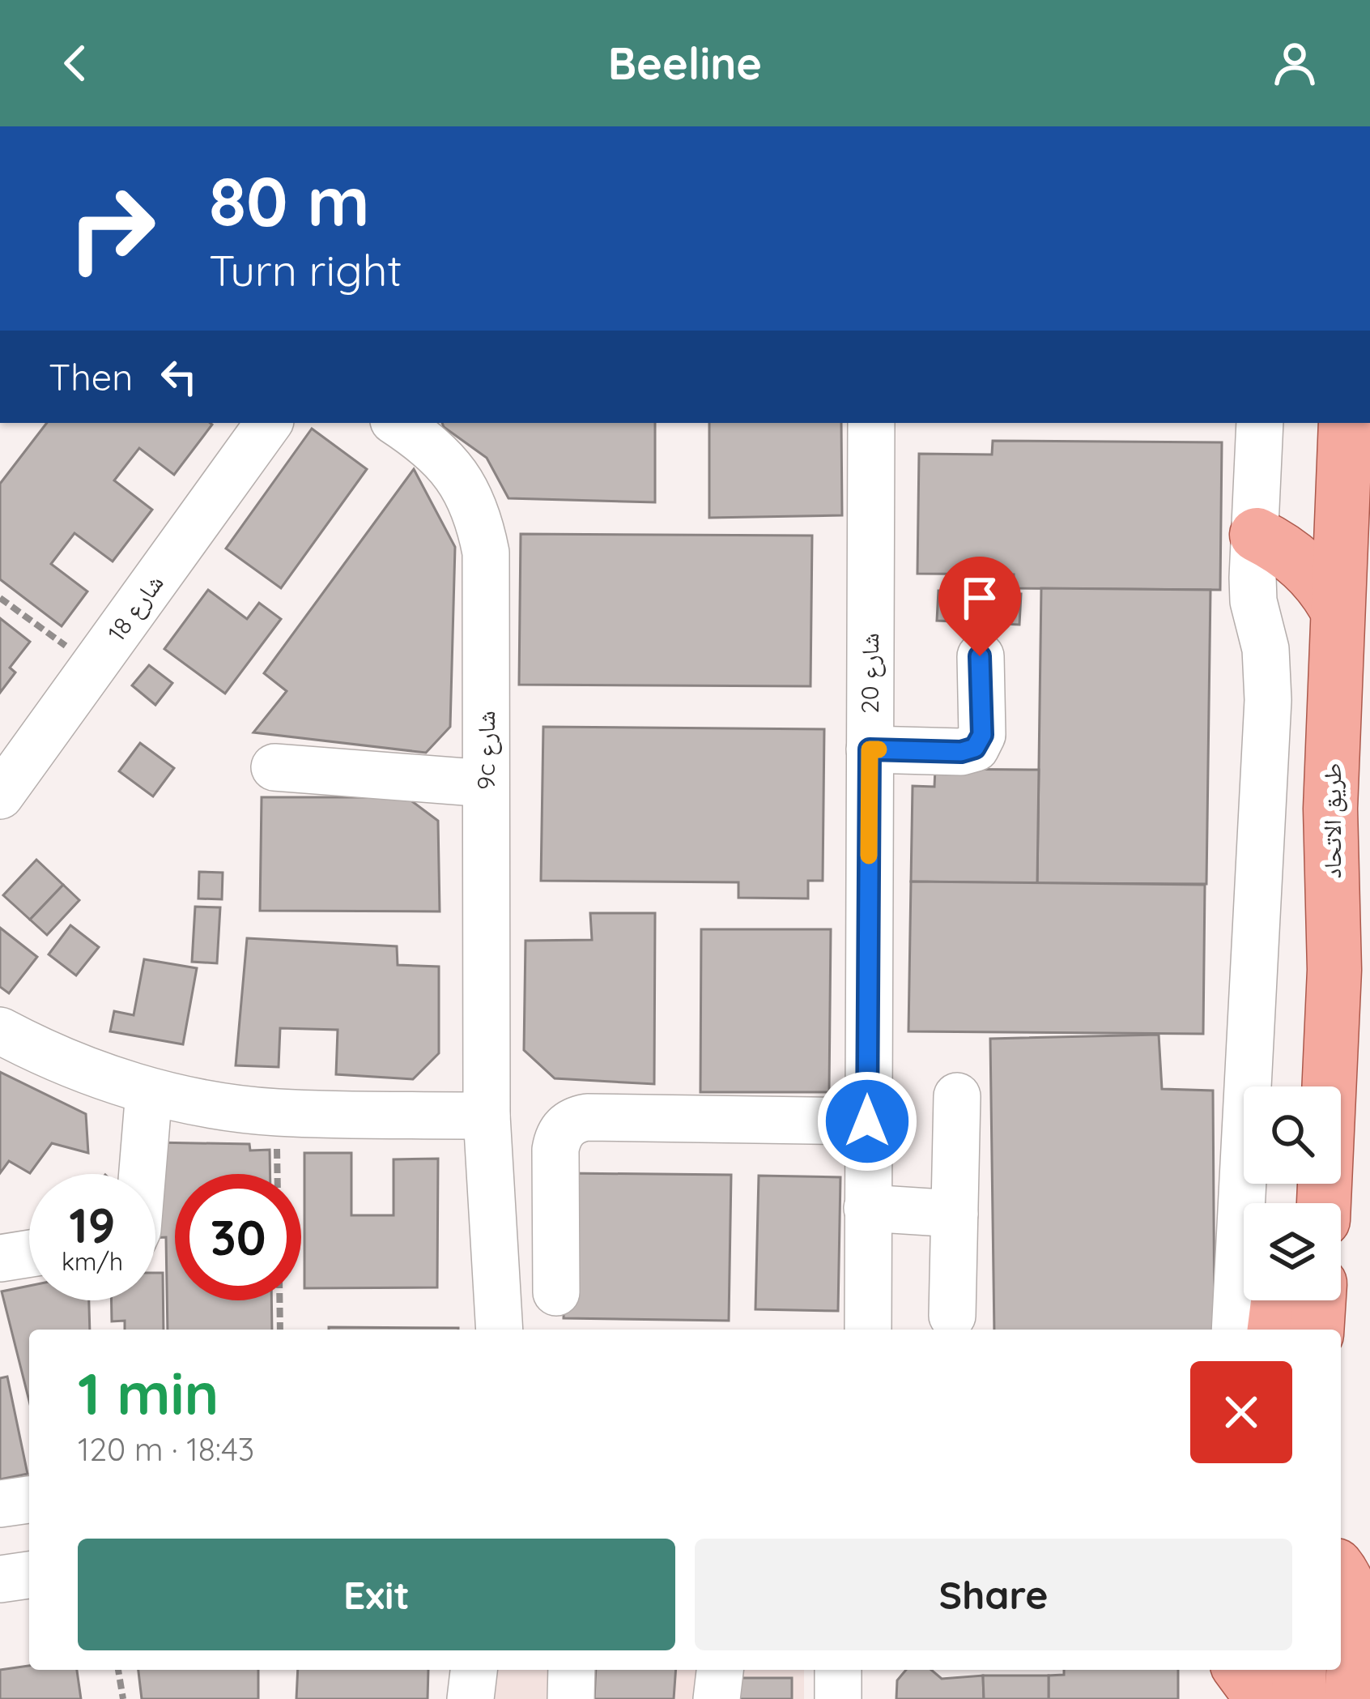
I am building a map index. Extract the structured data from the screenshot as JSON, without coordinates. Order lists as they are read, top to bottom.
{
  "streets": {
    "main road": ["طريق الاتحاد"],
    "street": ["شارع 18", "شارع 20", "9c شارع"]
  },
  "page": {
    "header": "Beeline",
    "turn": ["80 m", "Turn right"],
    "then": "Then",
    "speed": "19 km/h",
    "limit": "30",
    "heading": ["1 min", "120 m · 18:43"],
    "buttons": ["Exit", "Share"]
  }
}
